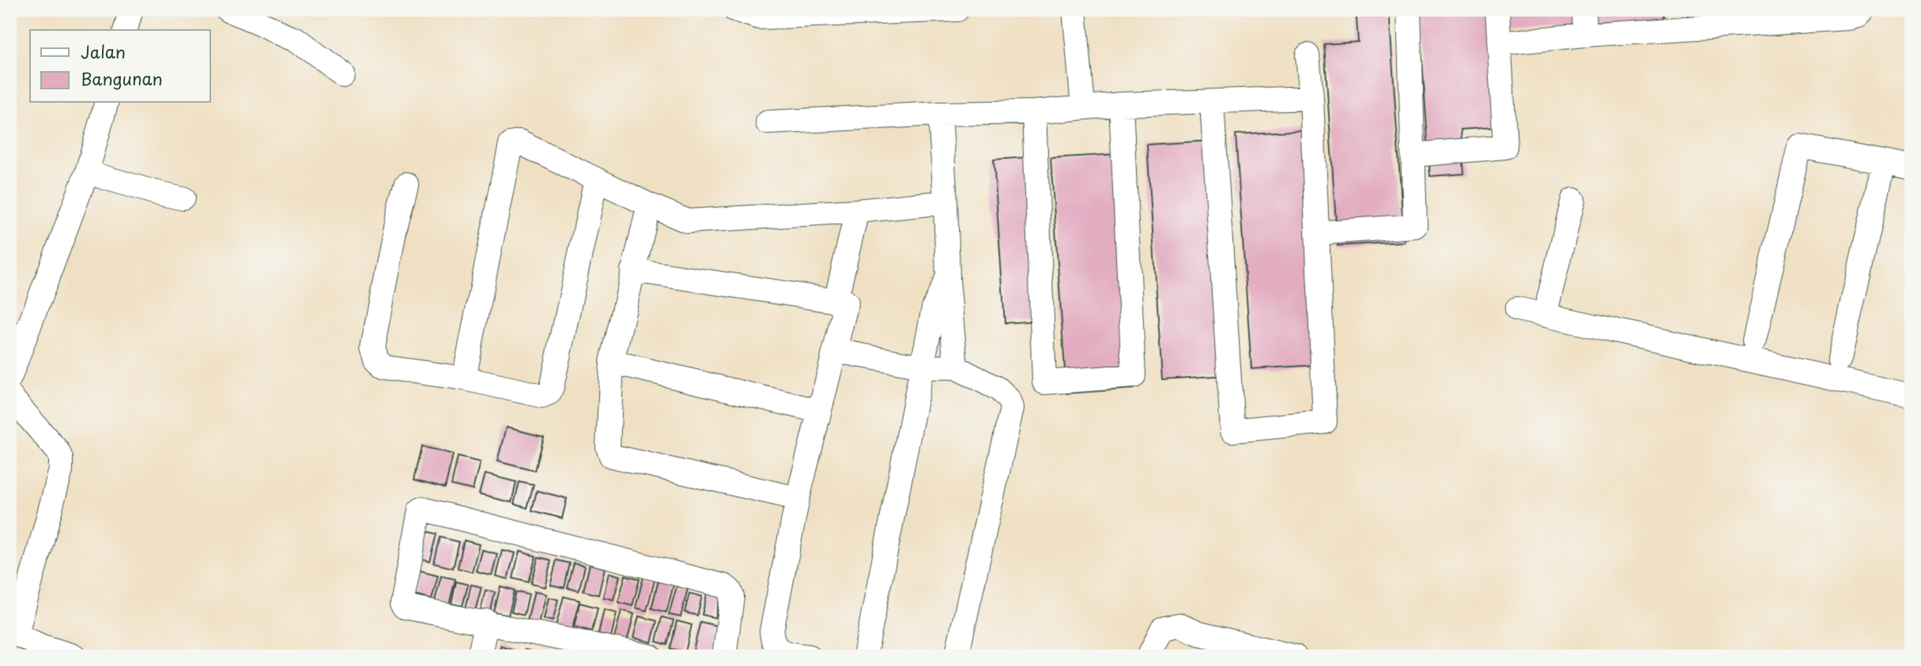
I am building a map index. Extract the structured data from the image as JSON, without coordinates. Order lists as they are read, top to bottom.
{
  "legend": ["Jalan", "Bangunan"]
}
